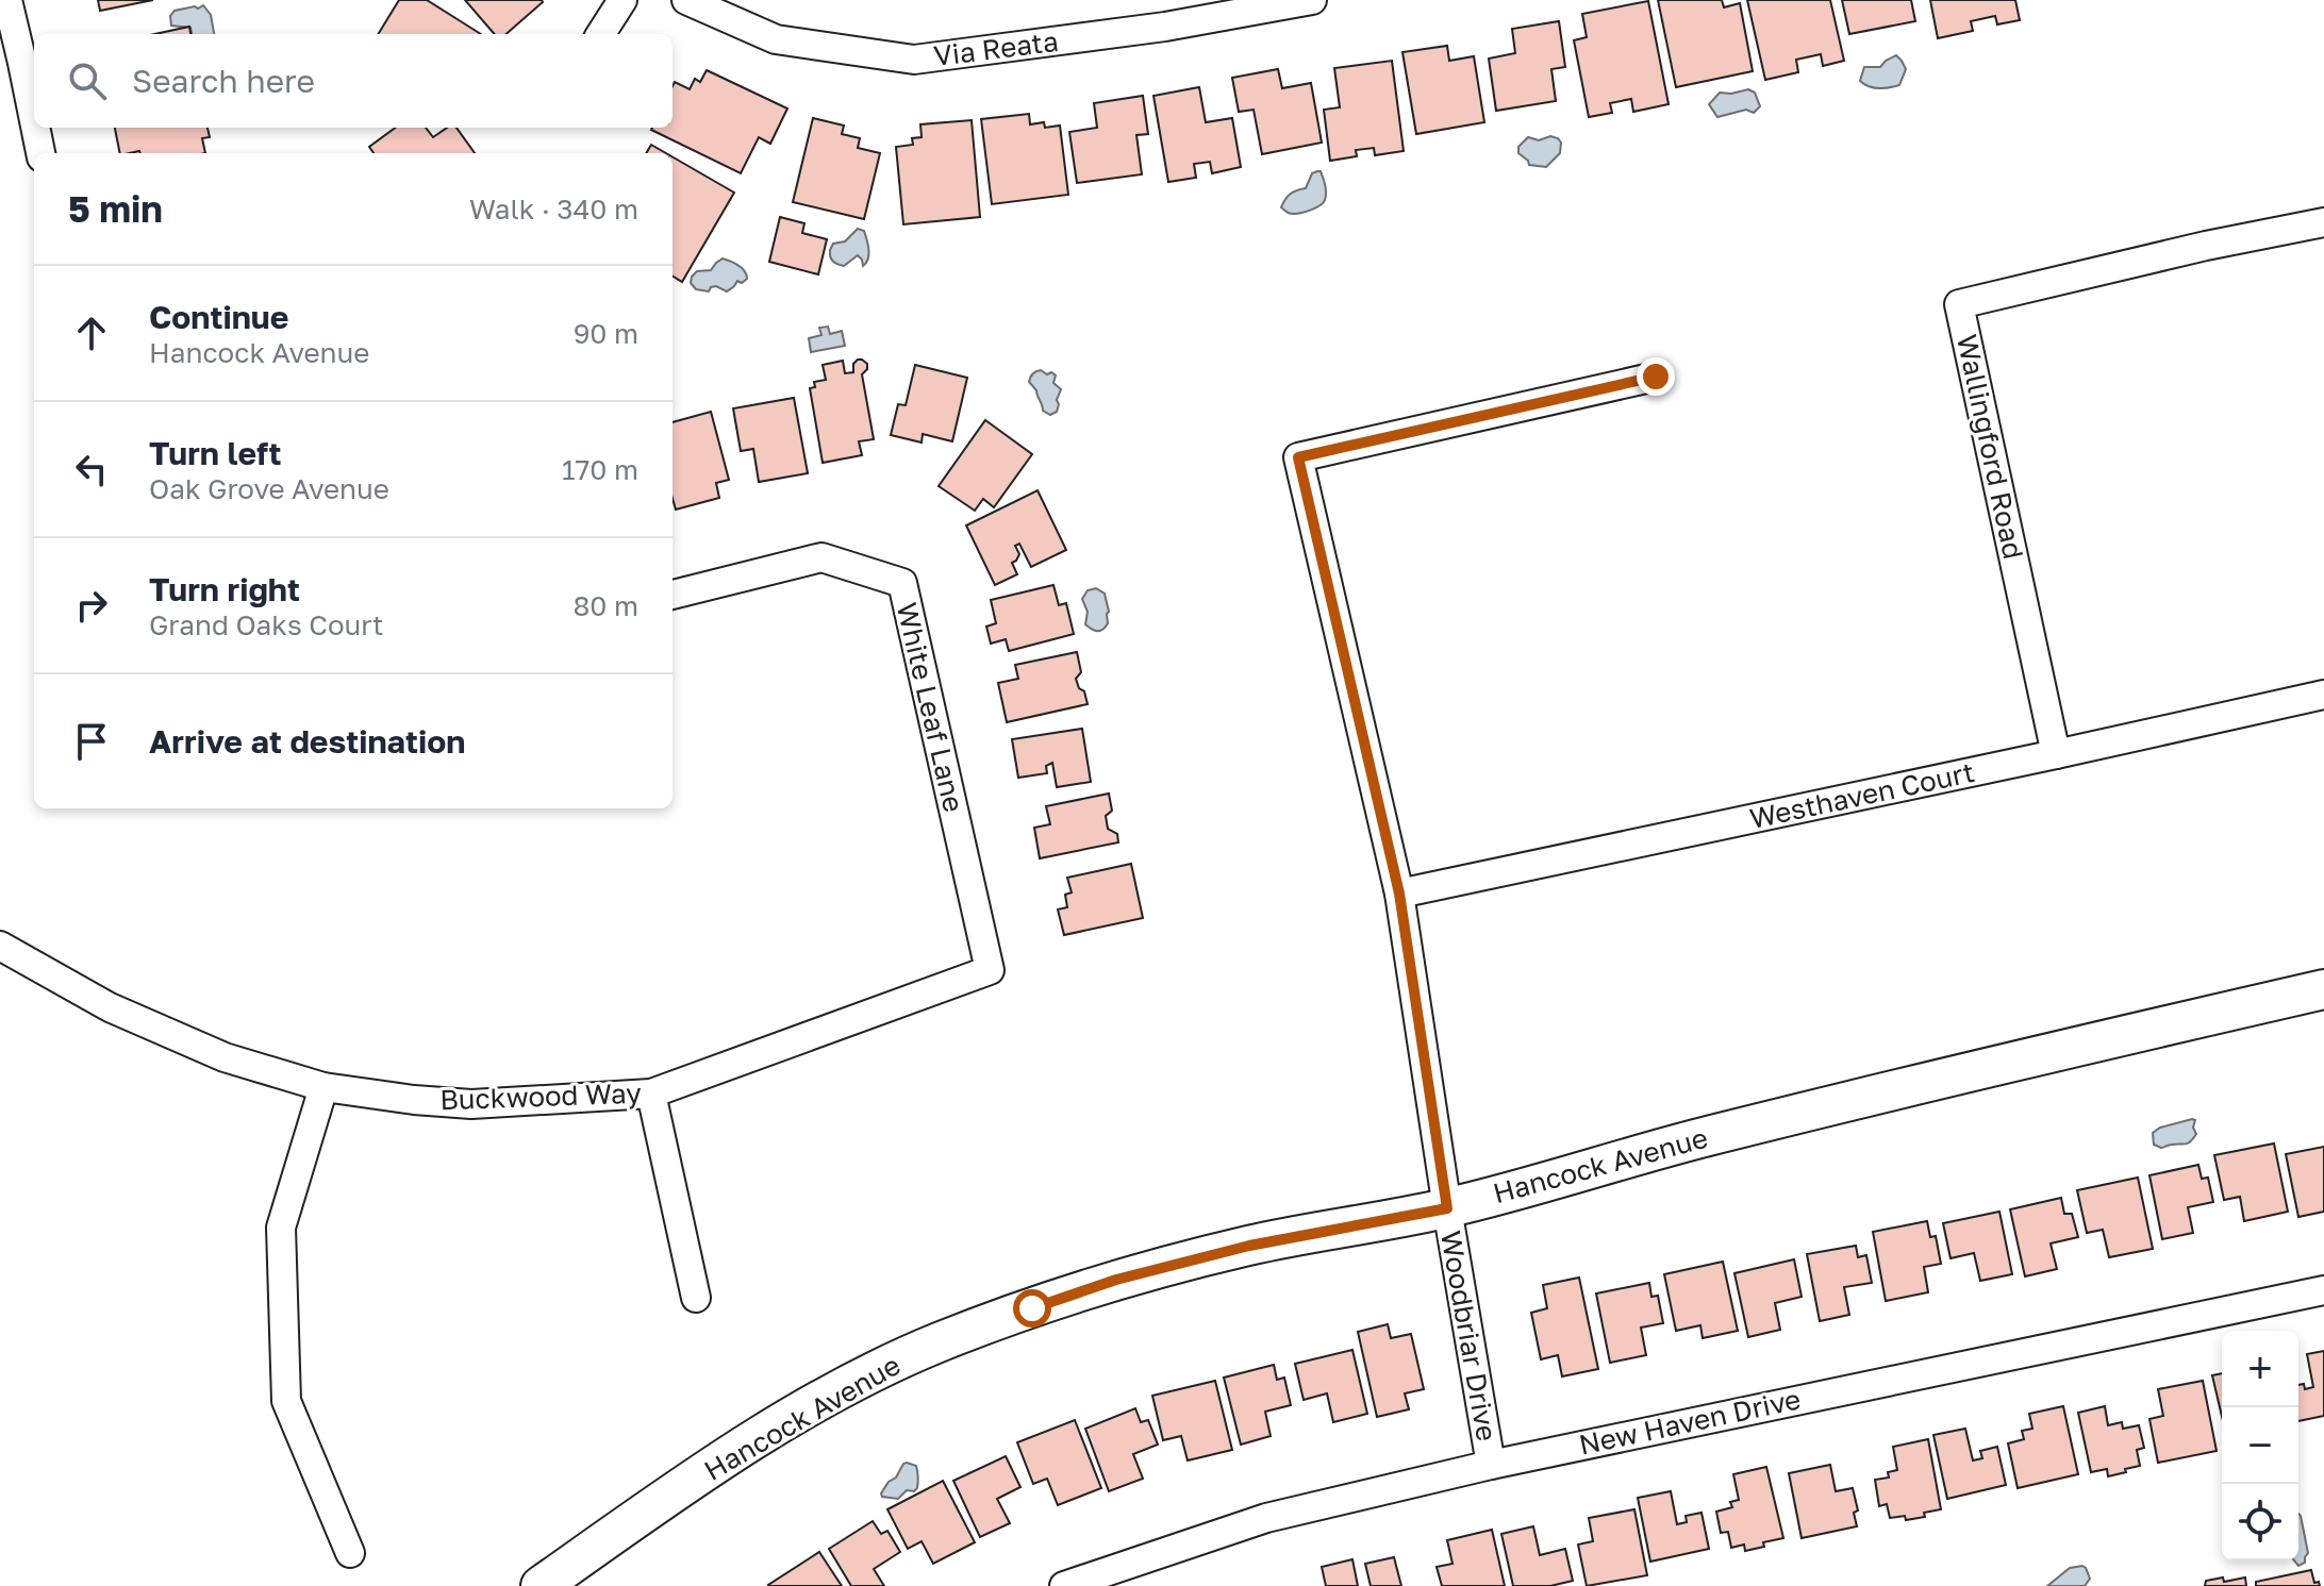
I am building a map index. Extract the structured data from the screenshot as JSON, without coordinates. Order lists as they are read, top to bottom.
{
  "streets": {
    "main road": ["Hancock Avenue"],
    "street": [
      "Via Reata",
      "Wallingford Road",
      "White Leaf Lane",
      "Westhaven Court",
      "Buckwood Way",
      "Woodbriar Drive",
      "New Haven Drive"
    ]
  },
  "crossings": [
    ["Wallingford Road", "Westhaven Court"],
    ["White Leaf Lane", "Buckwood Way"],
    ["Westhaven Court", "Woodbriar Drive"],
    ["Hancock Avenue", "Woodbriar Drive"],
    ["Woodbriar Drive", "New Haven Drive"]
  ],
  "page": {
    "search": "Search here",
    "heading": ["5 min", "Walk · 340 m"],
    "list": [
      ["Continue", "Hancock Avenue", "90 m"],
      ["Turn left", "Oak Grove Avenue", "170 m"],
      ["Turn right", "Grand Oaks Court", "80 m"],
      "Arrive at destination"
    ],
    "map_buttons": ["+", "−"]
  }
}
